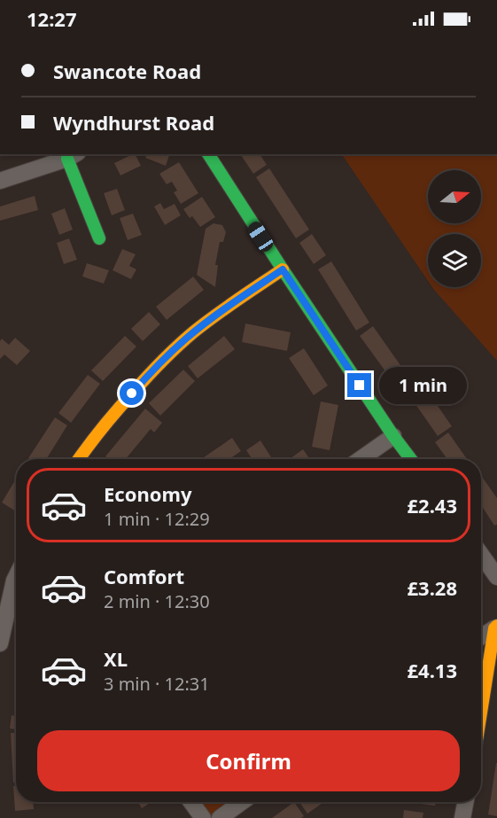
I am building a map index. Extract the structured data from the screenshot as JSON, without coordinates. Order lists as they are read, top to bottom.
{
  "north": "right",
  "page": {
    "status": "12:27",
    "banner": ["Swancote Road", "Wyndhurst Road"],
    "bubble": "1 min",
    "list": [
      {
        "name": "Economy",
        "note": "1 min · 12:29",
        "value": "£2.43"
      },
      {
        "name": "Comfort",
        "note": "2 min · 12:30",
        "value": "£3.28"
      },
      {
        "name": "XL",
        "note": "3 min · 12:31",
        "value": "£4.13"
      }
    ],
    "buttons": "Confirm"
  }
}
